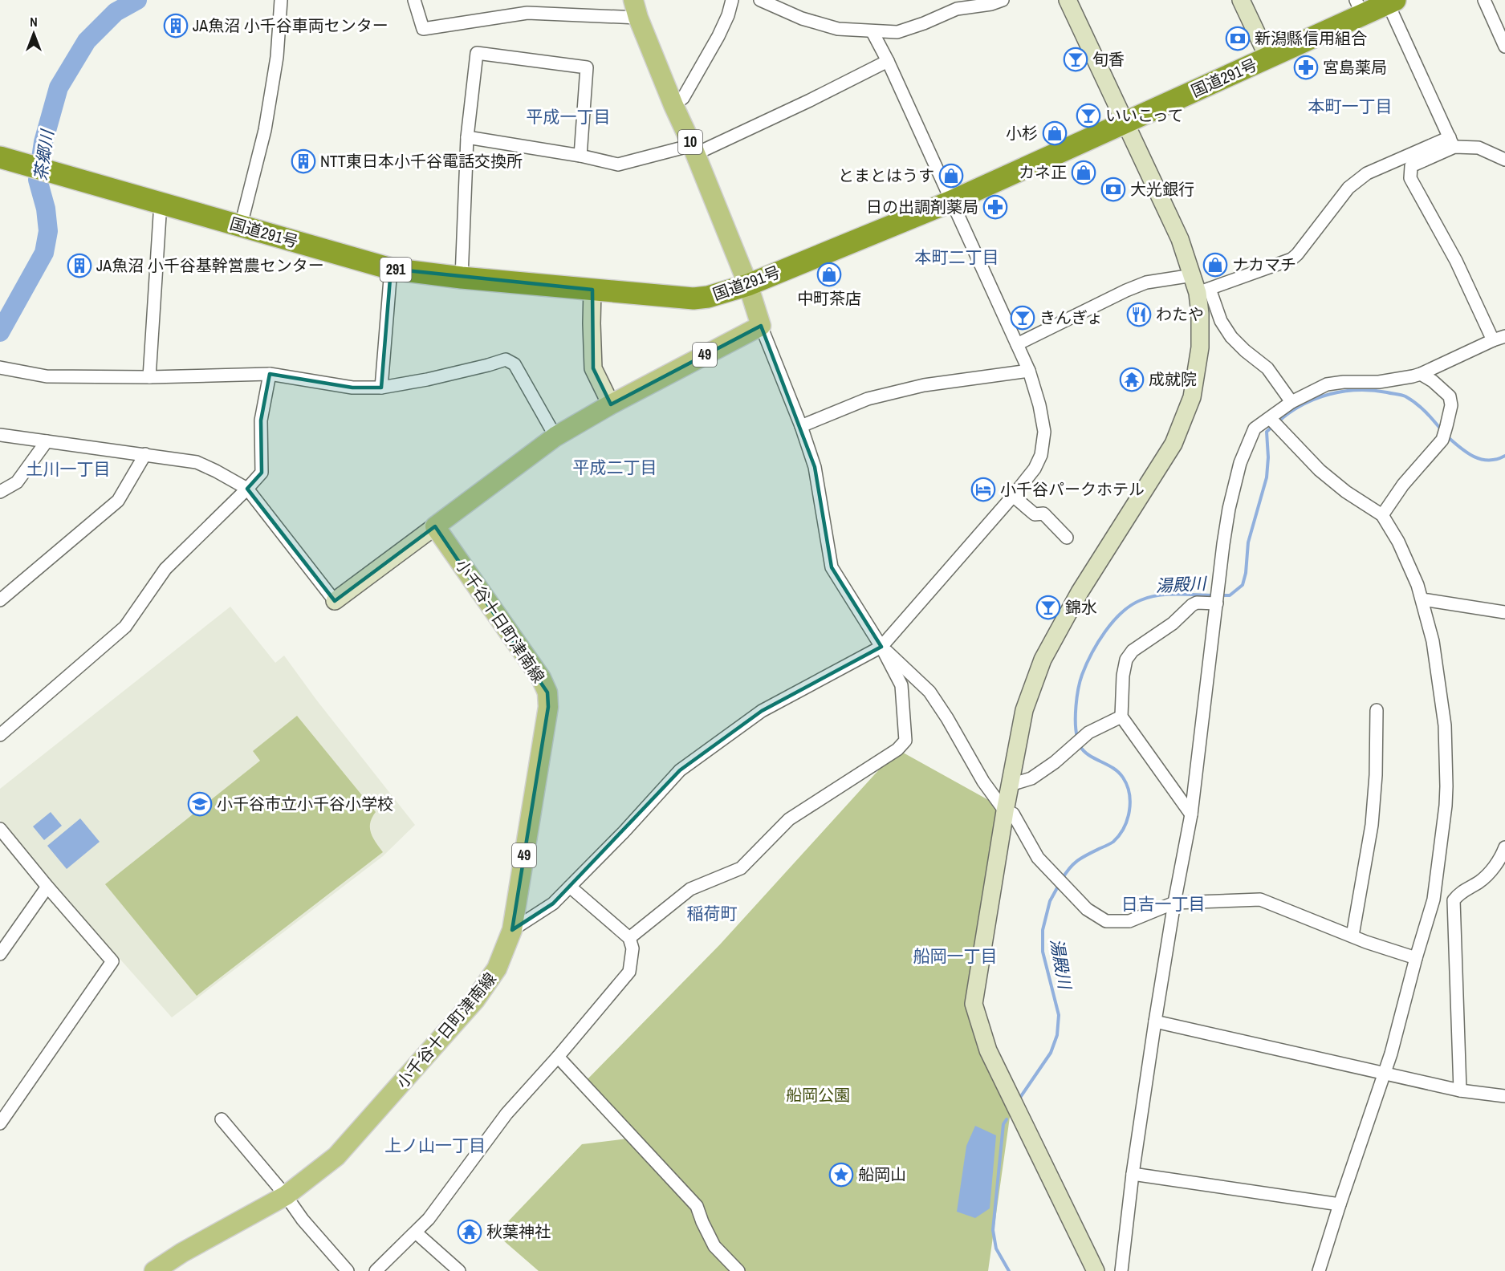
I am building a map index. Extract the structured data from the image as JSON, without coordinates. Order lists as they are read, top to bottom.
{
  "streets": {
    "highway": ["国道291号", "291"],
    "main road": ["10", "49", "小千谷十日町津南線"]
  },
  "crossings": [
    ["国道291号", "10"],
    ["49", "小千谷十日町津南線"]
  ],
  "districts": [
    "本町一丁目",
    "平成一丁目",
    "本町二丁目",
    "平成二丁目",
    "土川一丁目",
    "日吉一丁目",
    "稲荷町",
    "船岡一丁目",
    "上ノ山一丁目"
  ],
  "water": ["茶郷川", "湯殿川"],
  "parks": ["船岡公園"],
  "places": {
    "building": ["JA魚沼 小千谷車両センター", "NTT東日本小千谷電話交換所", "JA魚沼 小千谷基幹営農センター"],
    "bank": ["新潟縣信用組合", "大光銀行"],
    "bar": [
      "旬香",
      "いいこって",
      "きんぎょ",
      "錦水"
    ],
    "pharmacy": ["宮島薬局", "日の出調剤薬局"],
    "shop": [
      "小杉",
      "カネ正",
      "とまとはうす",
      "ナカマチ",
      "中町茶店"
    ],
    "restaurant": ["わたや"],
    "temple": ["成就院", "秋葉神社"],
    "hotel": ["小千谷パークホテル"],
    "school or university": ["小千谷市立小千谷小学校"],
    "place": ["船岡山"]
  },
  "north": "top"
}
